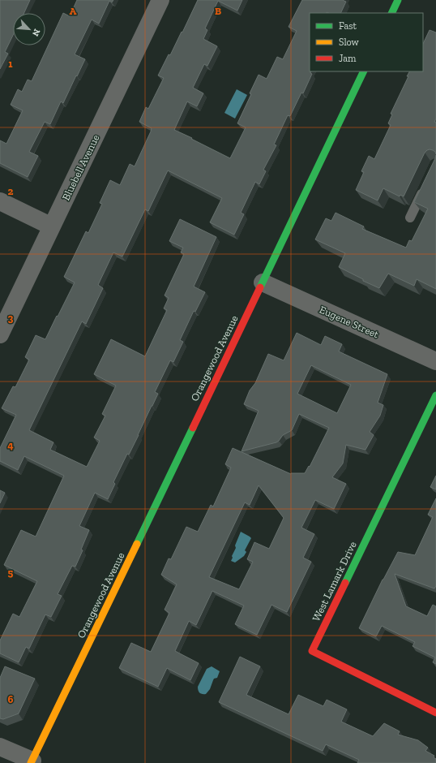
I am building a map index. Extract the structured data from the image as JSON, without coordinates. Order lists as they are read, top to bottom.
{
  "streets": {
    "main road": ["Orangewood Avenue", "West Lamark Drive"],
    "street": ["Bluebell Avenue", "Eugene Street"]
  },
  "crossings": [
    ["Eugene Street", "Orangewood Avenue"]
  ],
  "legend": ["Fast", "Slow", "Jam"],
  "north": "bottom right",
  "grid": {
    "columns": ["A", "B"],
    "rows": [
      "1",
      "2",
      "3",
      "4",
      "5",
      "6"
    ]
  }
}
